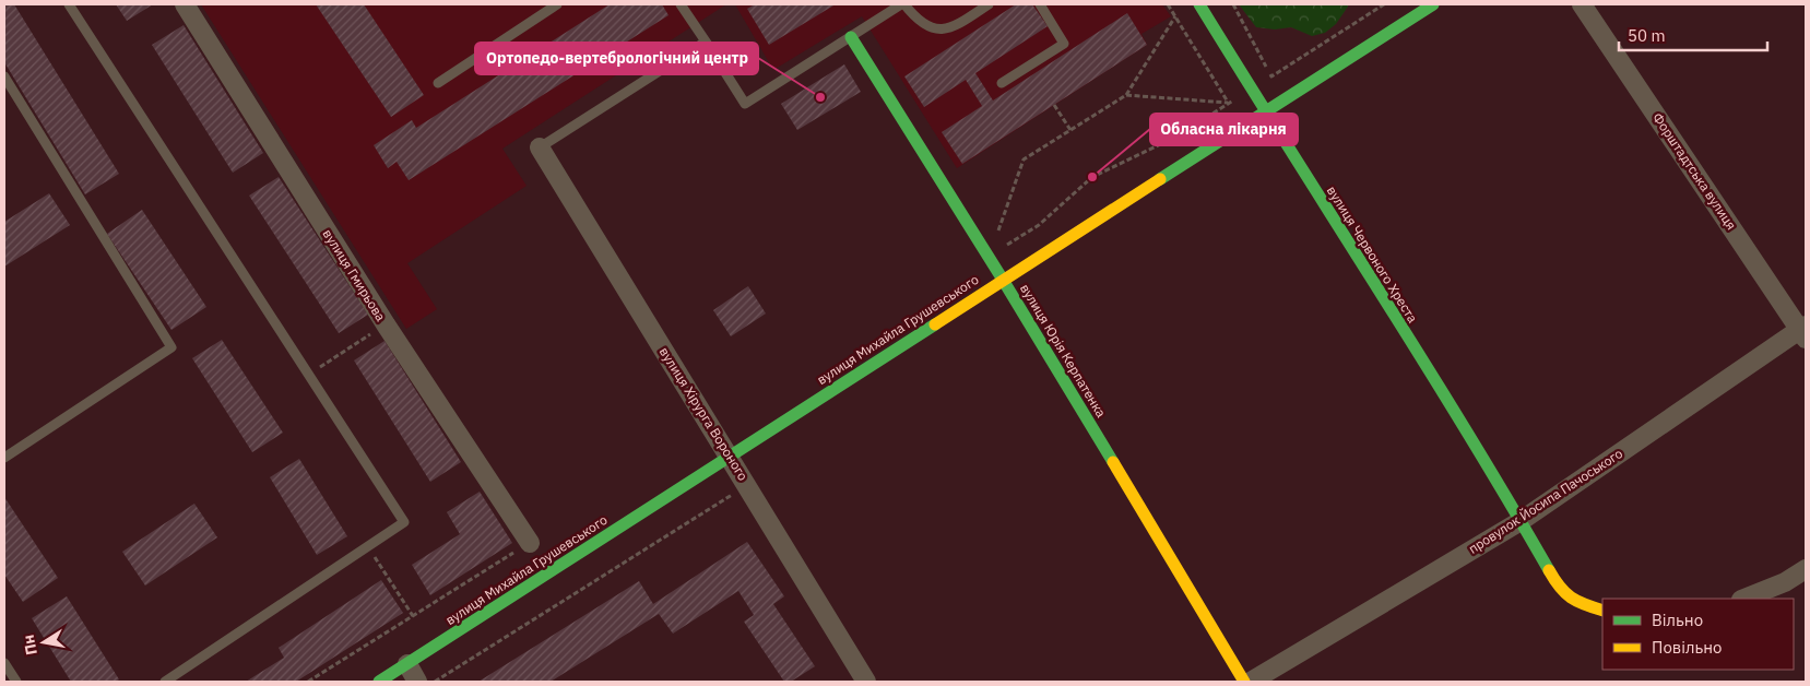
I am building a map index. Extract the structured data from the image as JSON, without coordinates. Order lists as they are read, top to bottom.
{
  "streets": {
    "street": [
      "Форштадтська вулиця",
      "вулиця Червоного Хреста",
      "вулиця Гмирьова",
      "вулиця Михайла Грушевського",
      "вулиця Юрія Керпатенка",
      "вулиця Хірурга Вороного",
      "провулок Йосипа Пачоського"
    ]
  },
  "crossings": [
    ["Форштадтська вулиця", "провулок Йосипа Пачоського"],
    ["вулиця Червоного Хреста", "вулиця Михайла Грушевського"],
    ["вулиця Червоного Хреста", "провулок Йосипа Пачоського"],
    ["вулиця Михайла Грушевського", "вулиця Юрія Керпатенка"],
    ["вулиця Михайла Грушевського", "вулиця Хірурга Вороного"]
  ],
  "places": ["Ортопедо-вертебрологічний центр", "Обласна лікарня"],
  "legend": ["Вільно", "Повільно"],
  "scale_bar": "50 m",
  "north": "left"
}
